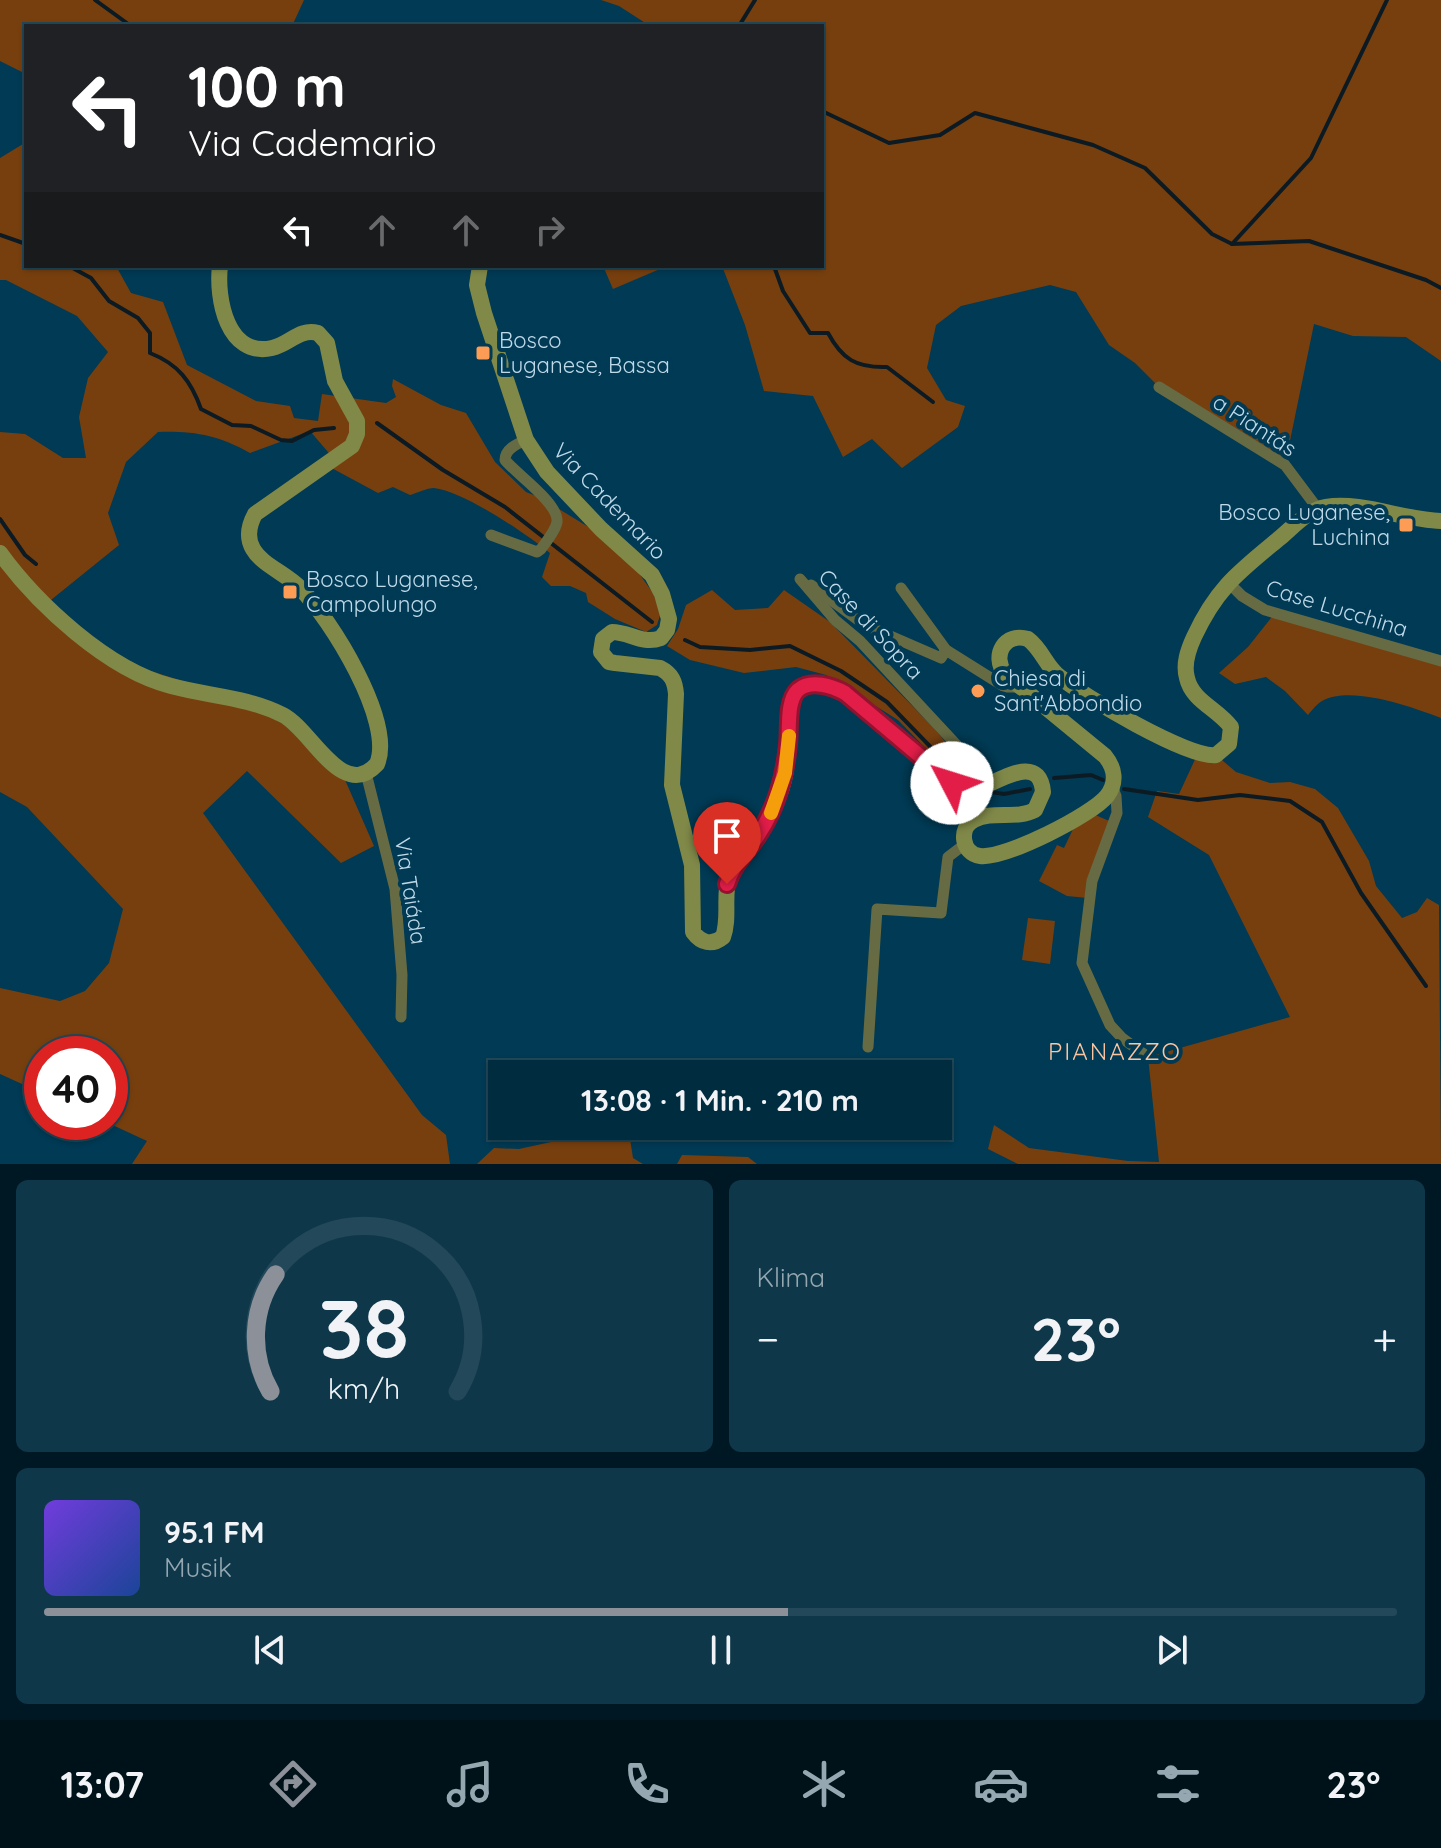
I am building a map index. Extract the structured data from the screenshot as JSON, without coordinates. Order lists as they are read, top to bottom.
{
  "streets": {
    "street": [
      "a Piantás",
      "Via Cademario",
      "Case Lucchina",
      "Case di Sopra",
      "Via Taiáda"
    ]
  },
  "crossings": [
    ["Via Cademario", "Case di Sopra"]
  ],
  "districts": ["PIANAZZO"],
  "places": {
    "transit": ["Bosco Luganese, Bassa", "Bosco Luganese, Luchina", "Bosco Luganese, Campolungo"],
    "other": ["Chiesa di Sant'Abbondio"]
  },
  "page": {
    "turn": ["100 m", "Via Cademario"],
    "limit": "40",
    "trip": "13:08 · 1 Min. · 210 m",
    "tile": "Klima",
    "heat": ["−", "23°", "+"],
    "song": ["95.1 FM", "Musik"],
    "tabs": ["13:07", "23°"],
    "gauge": ["38", "km/h"]
  }
}
